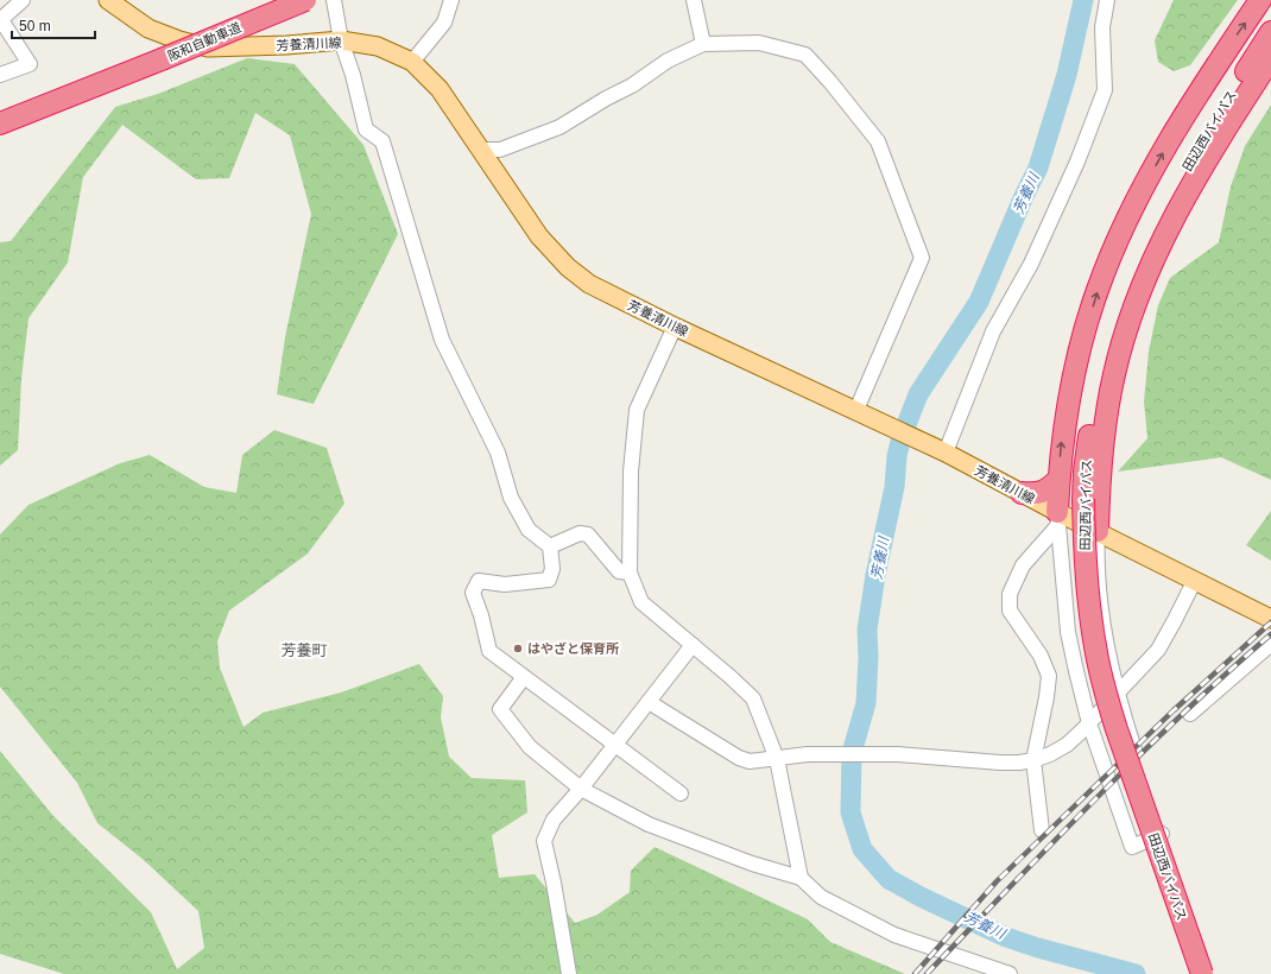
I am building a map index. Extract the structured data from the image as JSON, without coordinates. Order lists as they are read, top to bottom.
{
  "streets": {
    "highway": ["阪和自動車道", "田辺西バイパス"],
    "main road": ["芳養清川線"]
  },
  "districts": ["芳養町"],
  "water": ["芳養川"],
  "places": ["はやざと保育所"],
  "scale_bar": "50 m"
}
